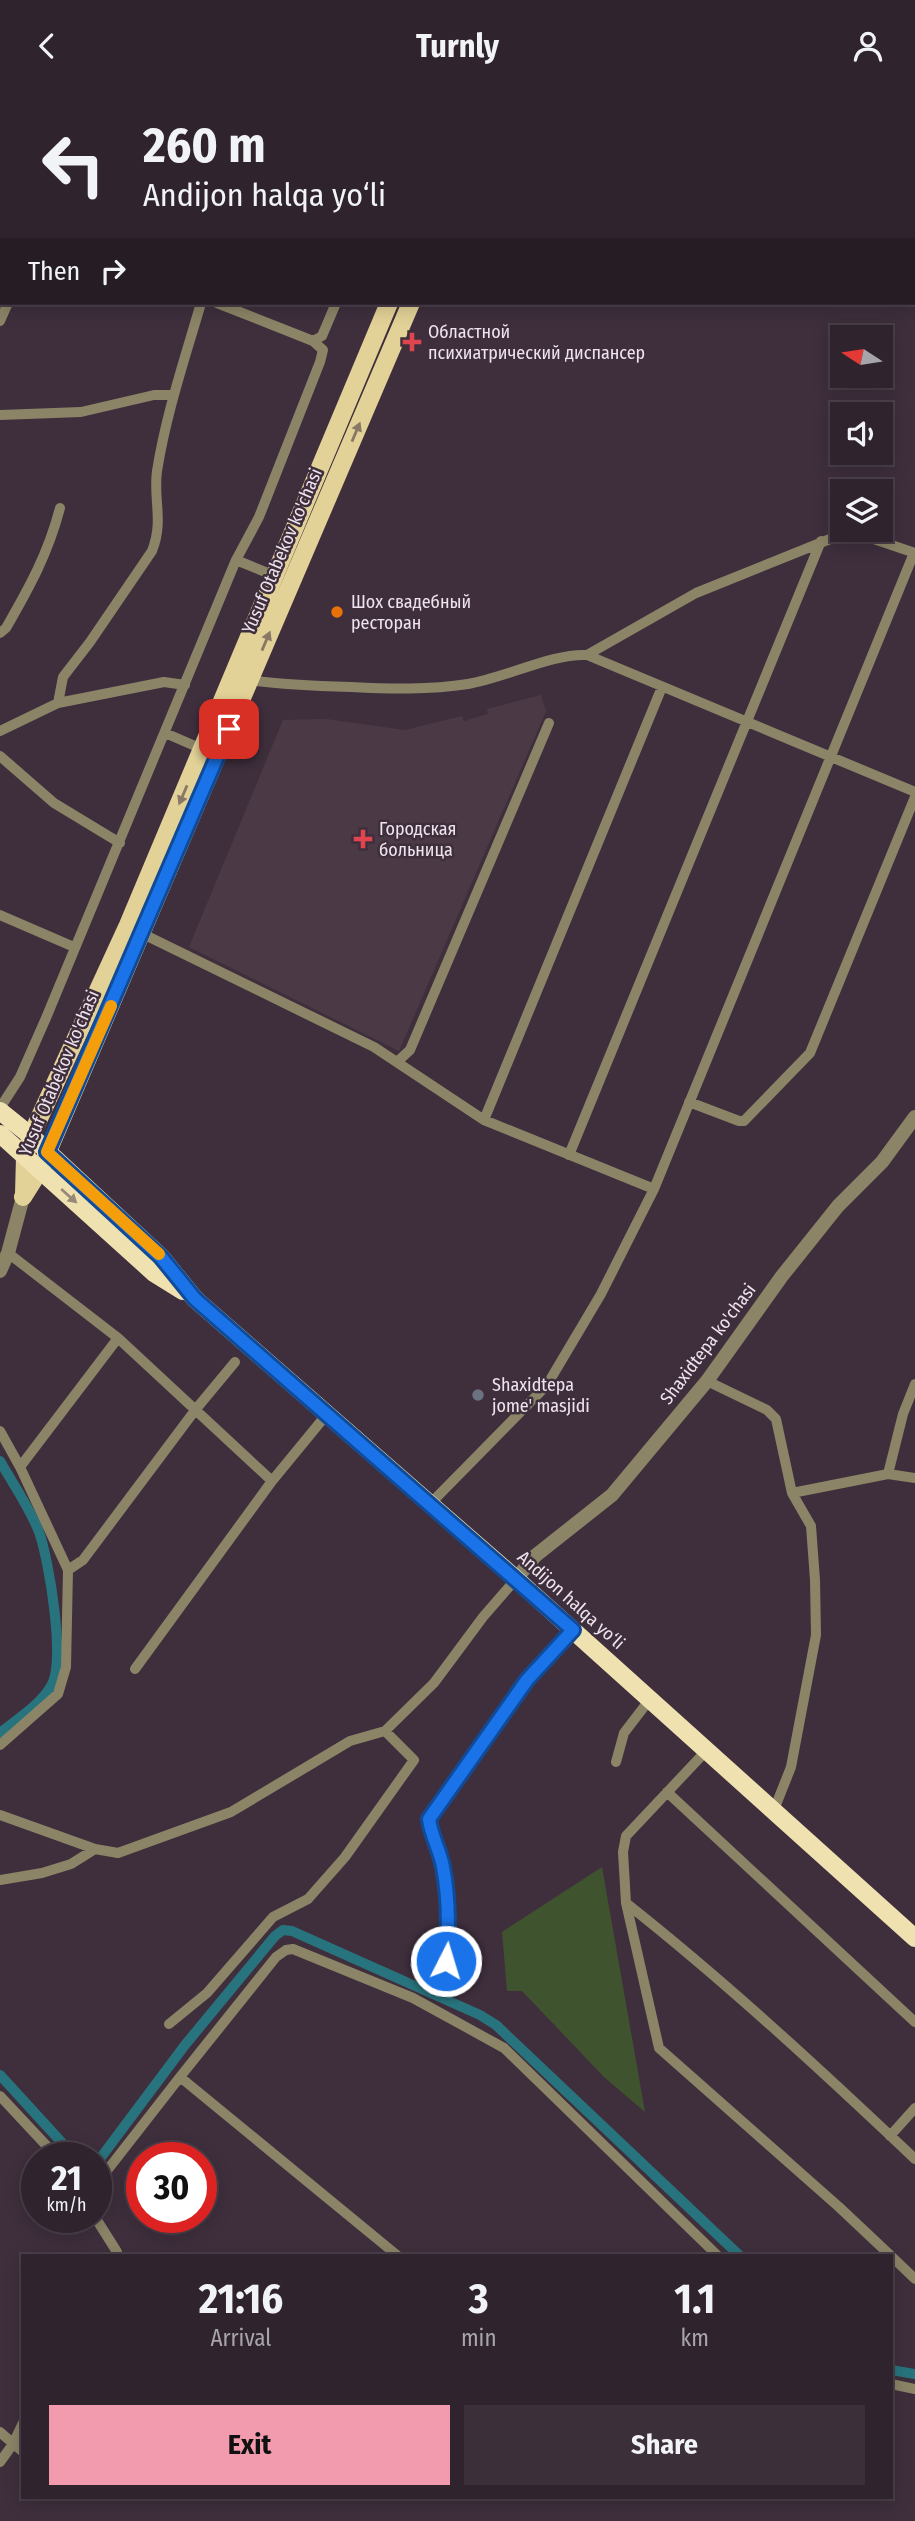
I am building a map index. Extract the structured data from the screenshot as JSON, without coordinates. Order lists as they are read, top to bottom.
{
  "streets": {
    "highway": ["Andijon halqa yo‘li"],
    "main road": ["Yusuf Otabekov ko'chasi"],
    "street": ["Shaxidtepa ko'chasi"]
  },
  "crossings": [
    ["Yusuf Otabekov ko'chasi", "Andijon halqa yo‘li"],
    ["Shaxidtepa ko'chasi", "Andijon halqa yo‘li"]
  ],
  "places": {
    "health": ["Областной психиатрический диспансер", "Городская больница"],
    "other": ["Шох свадебный ресторан", "Shaxidtepa jome' masjidi"]
  },
  "north": "left",
  "page": {
    "header": "Turnly",
    "turn": ["260 m", "Andijon halqa yo‘li"],
    "then": "Then",
    "speed": "21 km/h",
    "limit": "30",
    "eta": [
      "21:16",
      "Arrival",
      "3",
      "min",
      "1.1",
      "km"
    ],
    "buttons": ["Exit", "Share"]
  }
}
